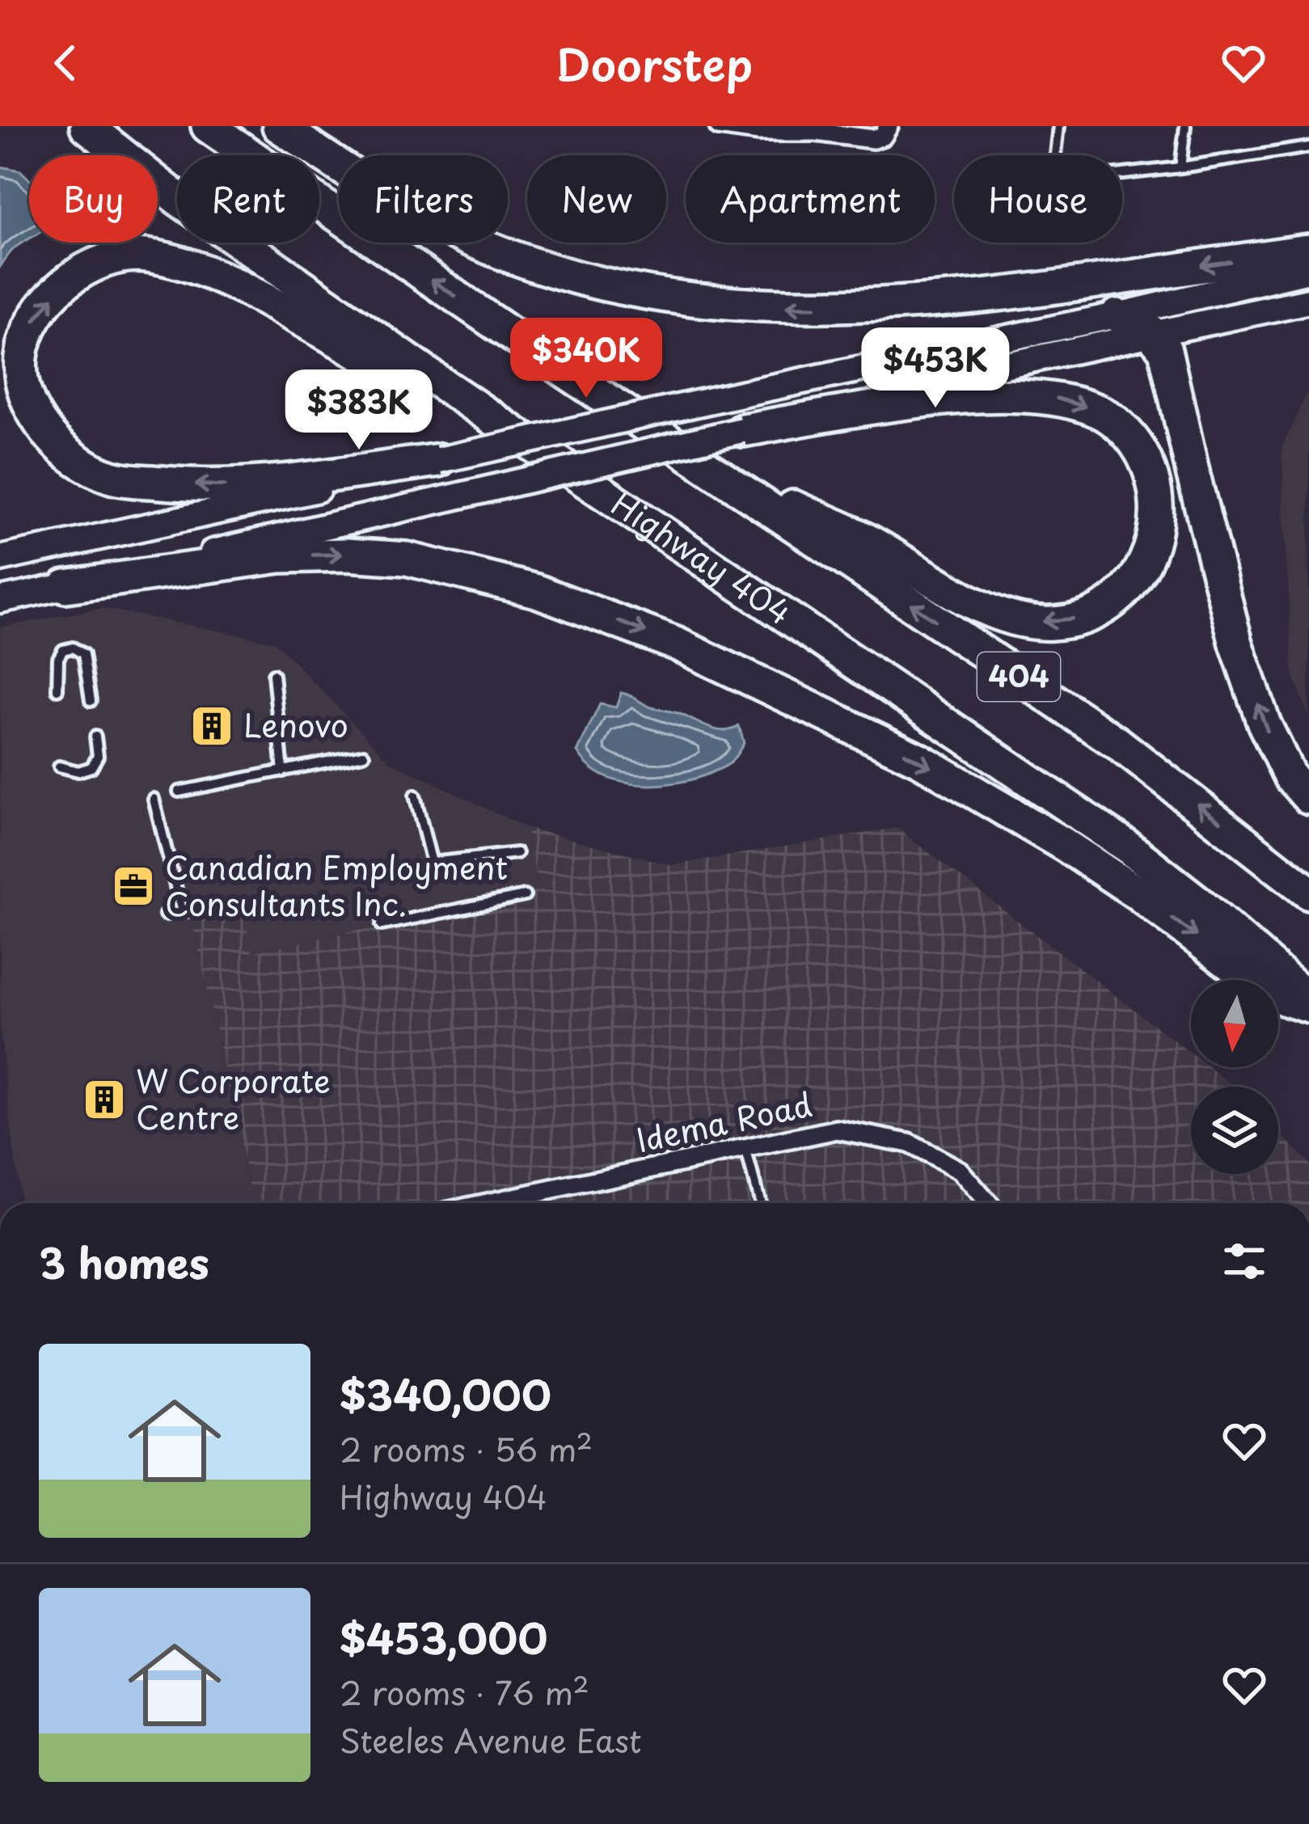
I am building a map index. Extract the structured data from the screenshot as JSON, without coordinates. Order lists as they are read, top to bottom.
{
  "streets": {
    "highway": ["Highway 404", "404"],
    "street": ["Idema Road"]
  },
  "places": {
    "building": ["Lenovo", "W Corporate Centre"],
    "office": ["Canadian Employment Consultants Inc."]
  },
  "north": "bottom",
  "page": {
    "header": "Doorstep",
    "chip": [
      "Buy",
      "Rent",
      "Filters",
      "New",
      "Apartment",
      "House"
    ],
    "price": ["$340K", "$453K", "$383K"],
    "heading": "3 homes",
    "list": [
      {
        "name": "$340,000",
        "note": "2 rooms · 56 m² · Highway 404"
      },
      {
        "name": "$453,000",
        "note": "2 rooms · 76 m² · Steeles Avenue East"
      }
    ]
  }
}
